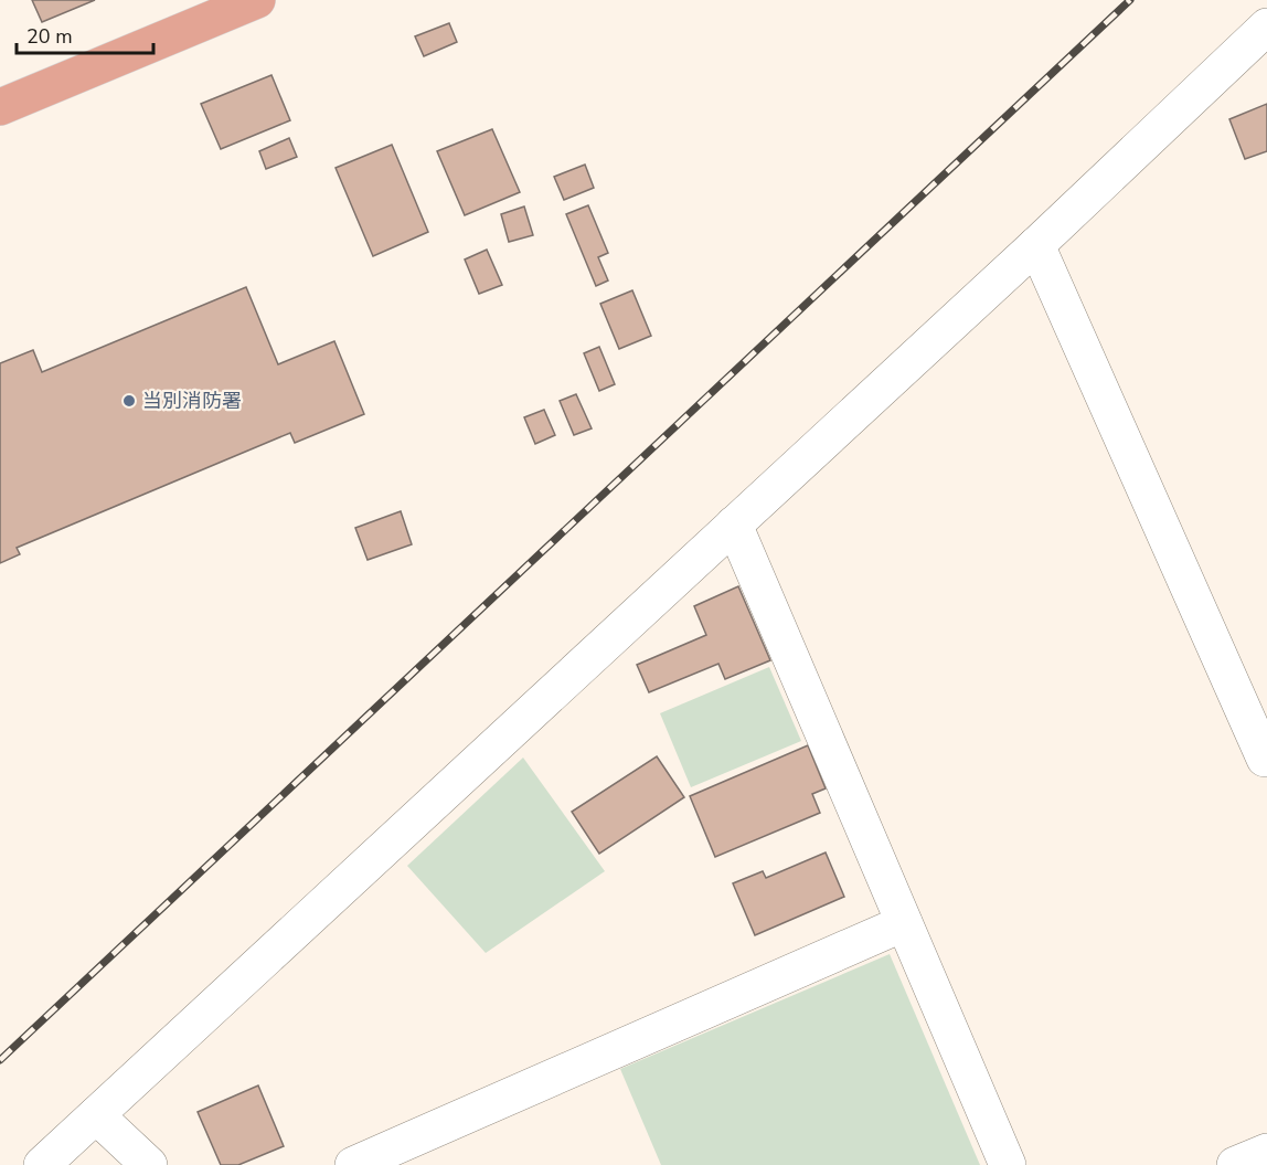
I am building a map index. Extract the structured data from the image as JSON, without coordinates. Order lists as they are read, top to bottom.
{
  "places": ["当別消防署"],
  "scale_bar": "20 m"
}
